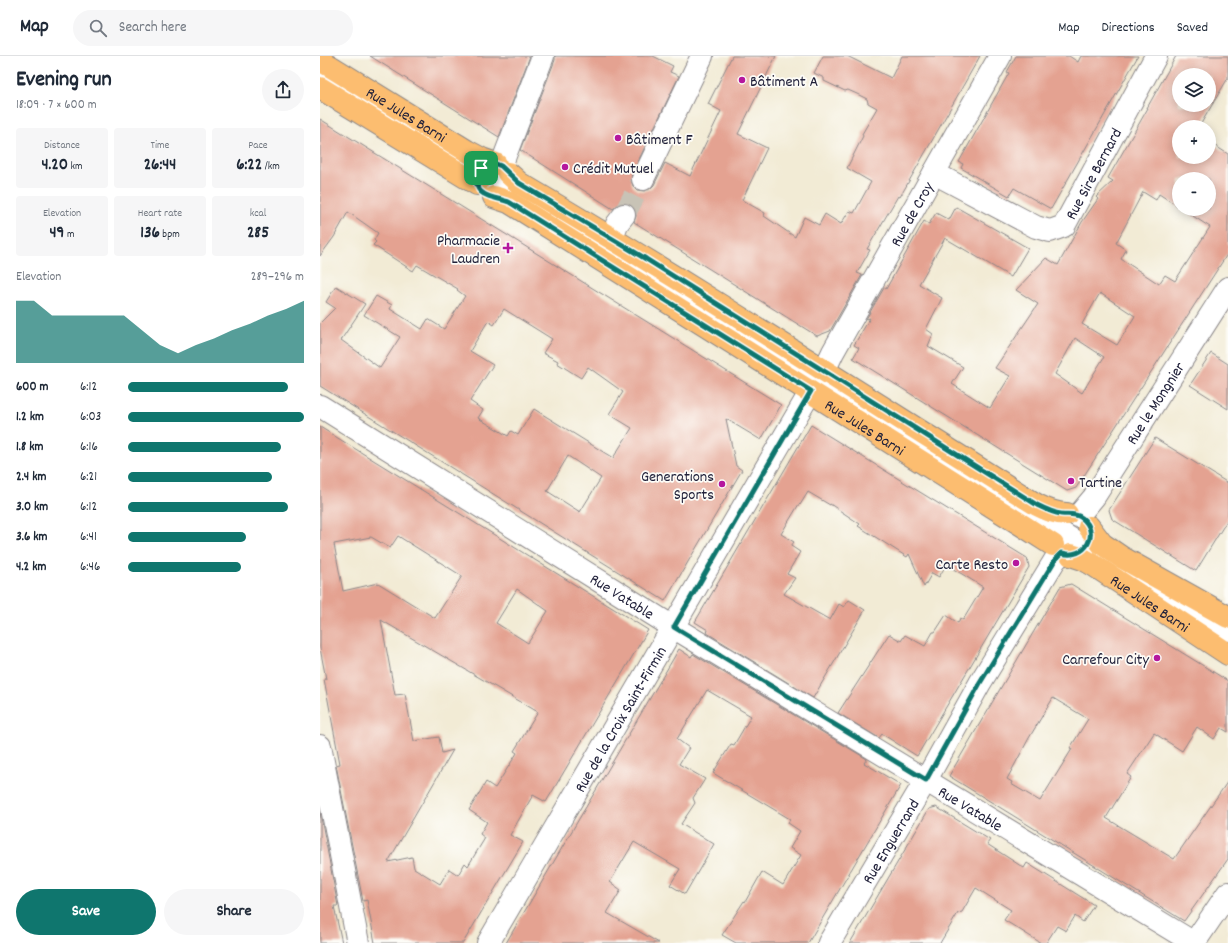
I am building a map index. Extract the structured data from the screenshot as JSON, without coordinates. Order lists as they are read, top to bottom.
{
  "streets": {
    "main road": ["Rue Jules Barni"],
    "street": [
      "Rue Sire Bernard",
      "Rue de Croy",
      "Rue le Mongnier",
      "Rue Vatable",
      "Rue de la Croix Saint-Firmin",
      "Rue Enguerrand"
    ]
  },
  "crossings": [
    ["Rue Jules Barni", "Rue de Croy"],
    ["Rue Jules Barni", "Rue le Mongnier"],
    ["Rue Jules Barni", "Rue de la Croix Saint-Firmin"],
    ["Rue Jules Barni", "Rue Enguerrand"],
    ["Rue Sire Bernard", "Rue de Croy"],
    ["Rue le Mongnier", "Rue Enguerrand"],
    ["Rue Vatable", "Rue de la Croix Saint-Firmin"],
    ["Rue Vatable", "Rue Enguerrand"]
  ],
  "places": {
    "other": [
      "Bâtiment A",
      "Bâtiment F",
      "Crédit Mutuel",
      "Tartine",
      "Generations Sports",
      "Carte Resto",
      "Carrefour City"
    ],
    "health": ["Pharmacie Laudren"]
  },
  "page": {
    "header": "Map",
    "search": "Search here",
    "nav": ["Map", "Directions", "Saved"],
    "heading": ["Evening run", "18:09 · 7 × 600 m"],
    "map_buttons": ["+", "−"],
    "stats": [
      ["Distance", "4.20 km"],
      ["Time", "26:44"],
      ["Pace", "6:22 /km"],
      ["Elevation", "49 m"],
      ["Heart rate", "136 bpm"],
      ["kcal", "285"]
    ],
    "chart": ["Elevation", "289–296 m"],
    "list": [
      {
        "name": "600 m",
        "note": "6:12"
      },
      {
        "name": "1.2 km",
        "note": "6:03"
      },
      {
        "name": "1.8 km",
        "note": "6:16"
      },
      {
        "name": "2.4 km",
        "note": "6:21"
      },
      {
        "name": "3.0 km",
        "note": "6:12"
      },
      {
        "name": "3.6 km",
        "note": "6:41"
      },
      {
        "name": "4.2 km",
        "note": "6:46"
      }
    ],
    "buttons": ["Save", "Share"]
  }
}
